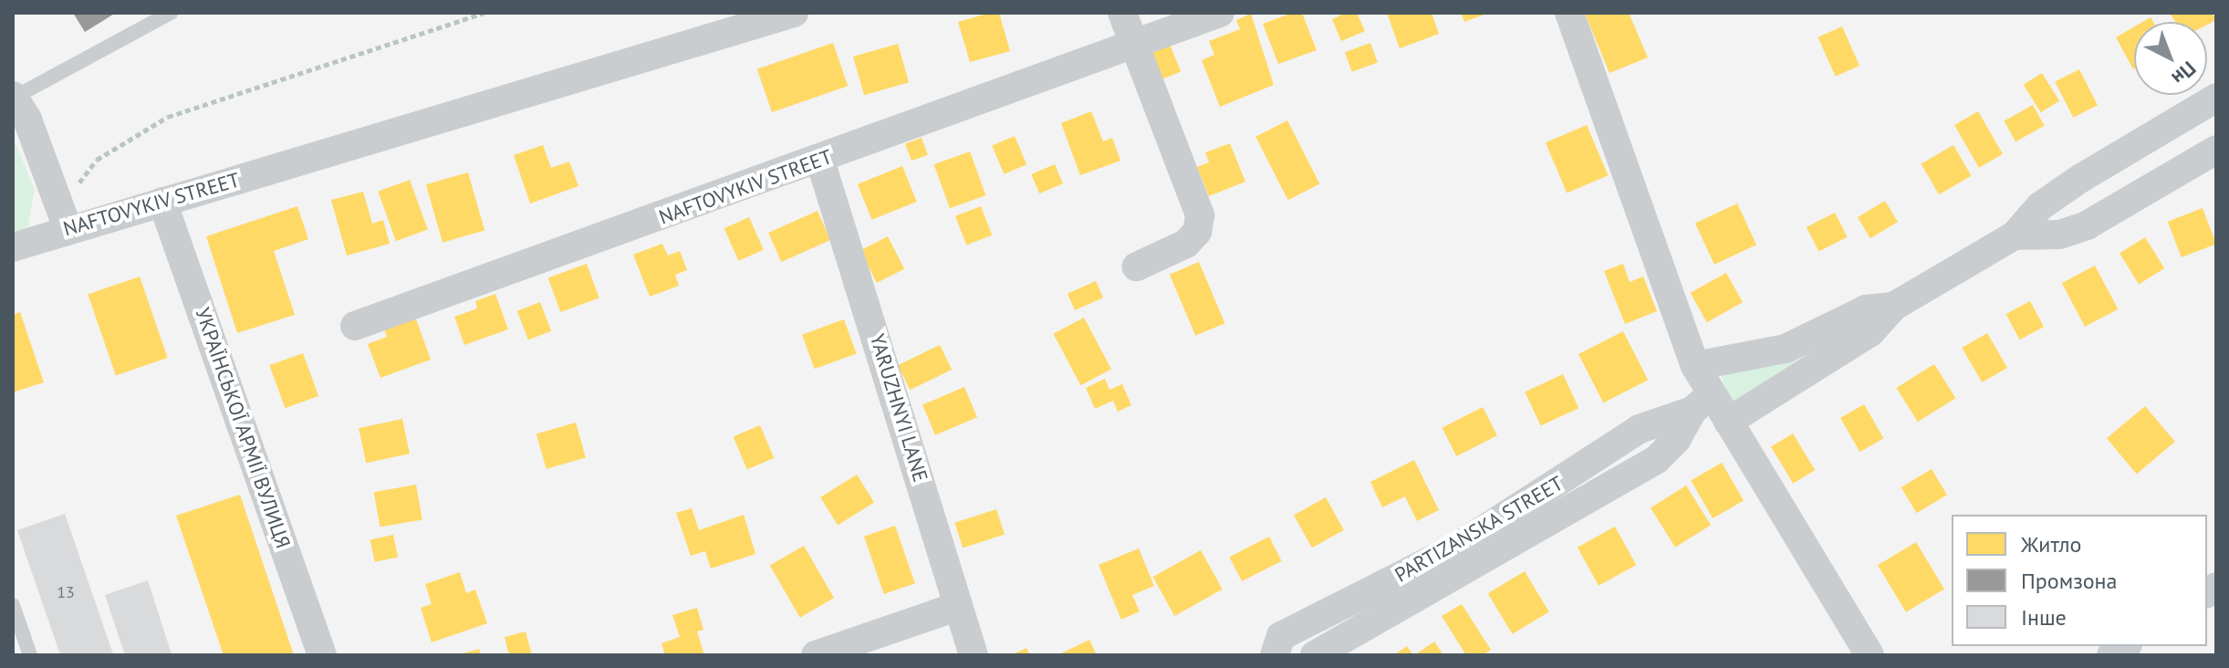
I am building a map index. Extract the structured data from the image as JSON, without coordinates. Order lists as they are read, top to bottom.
{
  "streets": {
    "street": [
      "NAFTOVYKIV STREET",
      "YARUZHNYI LANE",
      "УКРАЇНСЬКОЇ АРМІЇ ВУЛИЦЯ",
      "PARTIZANSKA STREET"
    ]
  },
  "crossings": [
    ["NAFTOVYKIV STREET", "YARUZHNYI LANE"],
    ["NAFTOVYKIV STREET", "УКРАЇНСЬКОЇ АРМІЇ ВУЛИЦЯ"]
  ],
  "house_numbers": ["13"],
  "legend": ["Житло", "Промзона", "Інше"],
  "north": "bottom right"
}
